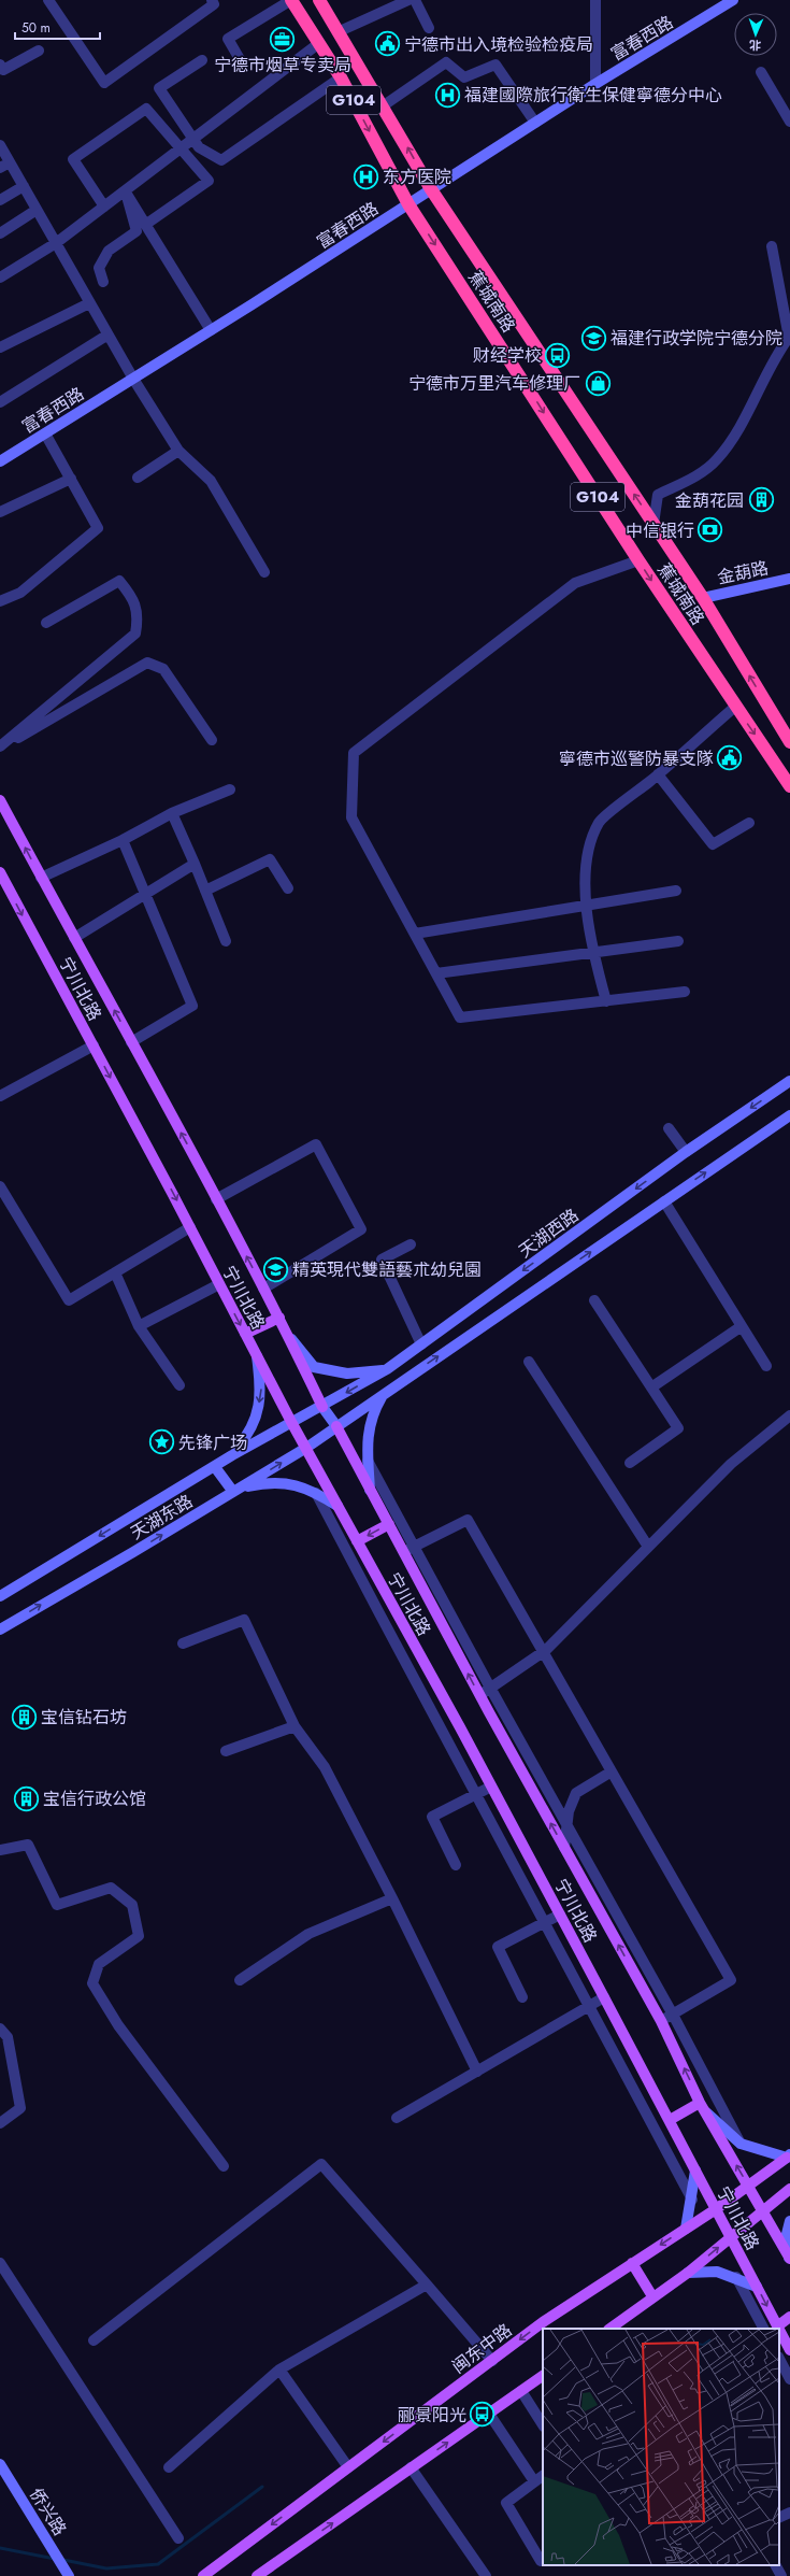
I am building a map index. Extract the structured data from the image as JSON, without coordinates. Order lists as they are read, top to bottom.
{
  "streets": {
    "highway": ["G104", "蕉城南路"],
    "main road": [
      "富春西路",
      "金葫路",
      "宁川北路",
      "天湖西路",
      "天湖东路",
      "闽东中路",
      "侨兴路"
    ]
  },
  "crossings": [
    ["富春西路", "蕉城南路"],
    ["蕉城南路", "金葫路"],
    ["宁川北路", "天湖西路"],
    ["宁川北路", "天湖东路"],
    ["宁川北路", "闽东中路"],
    ["天湖西路", "天湖东路"]
  ],
  "places": {
    "office": ["宁德市烟草专卖局"],
    "public building": ["宁德市出入境检验检疫局", "寧德市巡警防暴支隊"],
    "hospital": ["福建國際旅行衛生保健寧德分中心", "东方医院"],
    "school or university": ["福建行政学院宁德分院", "精英現代雙語藝朮幼兒園"],
    "bus stop": ["财经学校", "郦景阳光"],
    "shop": ["宁德市万里汽车修理厂"],
    "building": ["金葫花园", "宝信钻石坊", "宝信行政公馆"],
    "bank": ["中信银行"],
    "place": ["先锋广场"]
  },
  "scale_bar": "50 m",
  "north": "bottom"
}
